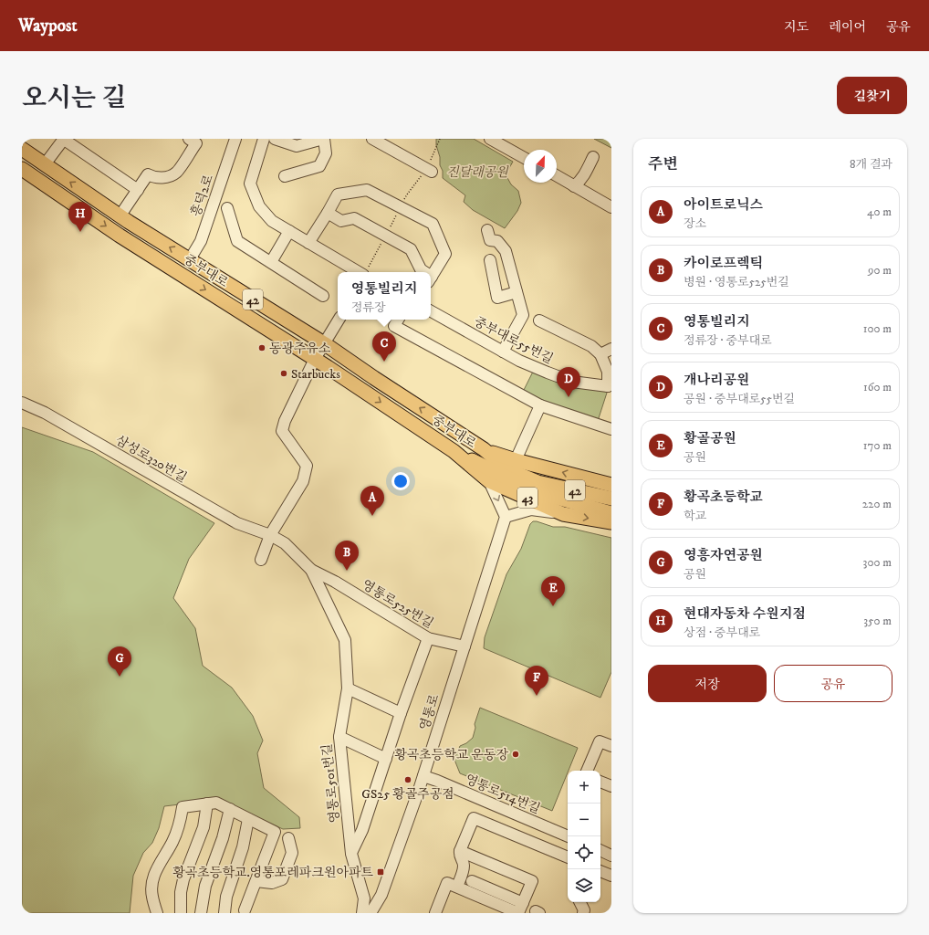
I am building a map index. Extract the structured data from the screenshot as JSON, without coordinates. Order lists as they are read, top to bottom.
{
  "streets": {
    "main road": ["중부대로", "42", "43"],
    "street": [
      "흥덕2로",
      "중부대로55번길",
      "삼성로320번길",
      "영통로525번길",
      "영통로",
      "영통로501번길",
      "영통로514번길"
    ]
  },
  "crossings": [
    ["흥덕2로", "중부대로"],
    ["삼성로320번길", "영통로525번길"],
    ["영통로525번길", "영통로"],
    ["영통로525번길", "영통로501번길"],
    ["영통로", "영통로514번길"]
  ],
  "parks": ["진달래공원"],
  "places": {
    "other": [
      "동광주유소",
      "Starbucks",
      "황곡초등학교 운동장",
      "GS25 황골주공점"
    ],
    "transit": ["황곡초등학교.영통포레파크원아파트"]
  },
  "north": "top right",
  "page": {
    "header": "Waypost",
    "nav": ["지도", "레이어", "공유"],
    "title": "오시는 길",
    "buttons": [
      "길찾기",
      ["저장", "공유"]
    ],
    "heading": ["주변", "8개 결과"],
    "list": [
      {
        "mark": "A",
        "name": "아이트로닉스",
        "note": "장소",
        "value": "40 m"
      },
      {
        "mark": "B",
        "name": "카이로프렉틱",
        "note": "병원 · 영통로525번길",
        "value": "90 m"
      },
      {
        "mark": "C",
        "name": "영통빌리지",
        "note": "정류장 · 중부대로",
        "value": "100 m"
      },
      {
        "mark": "D",
        "name": "개나리공원",
        "note": "공원 · 중부대로55번길",
        "value": "160 m"
      },
      {
        "mark": "E",
        "name": "황골공원",
        "note": "공원",
        "value": "170 m"
      },
      {
        "mark": "F",
        "name": "황곡초등학교",
        "note": "학교",
        "value": "220 m"
      },
      {
        "mark": "G",
        "name": "영흥자연공원",
        "note": "공원",
        "value": "300 m"
      },
      {
        "mark": "H",
        "name": "현대자동차 수원지점",
        "note": "상점 · 중부대로",
        "value": "350 m"
      }
    ],
    "pins": [
      "H",
      "C",
      "D",
      "A",
      "B",
      "E",
      "G",
      "F"
    ],
    "popup": ["영통빌리지", "정류장"],
    "map_buttons": ["+", "−"]
  }
}
